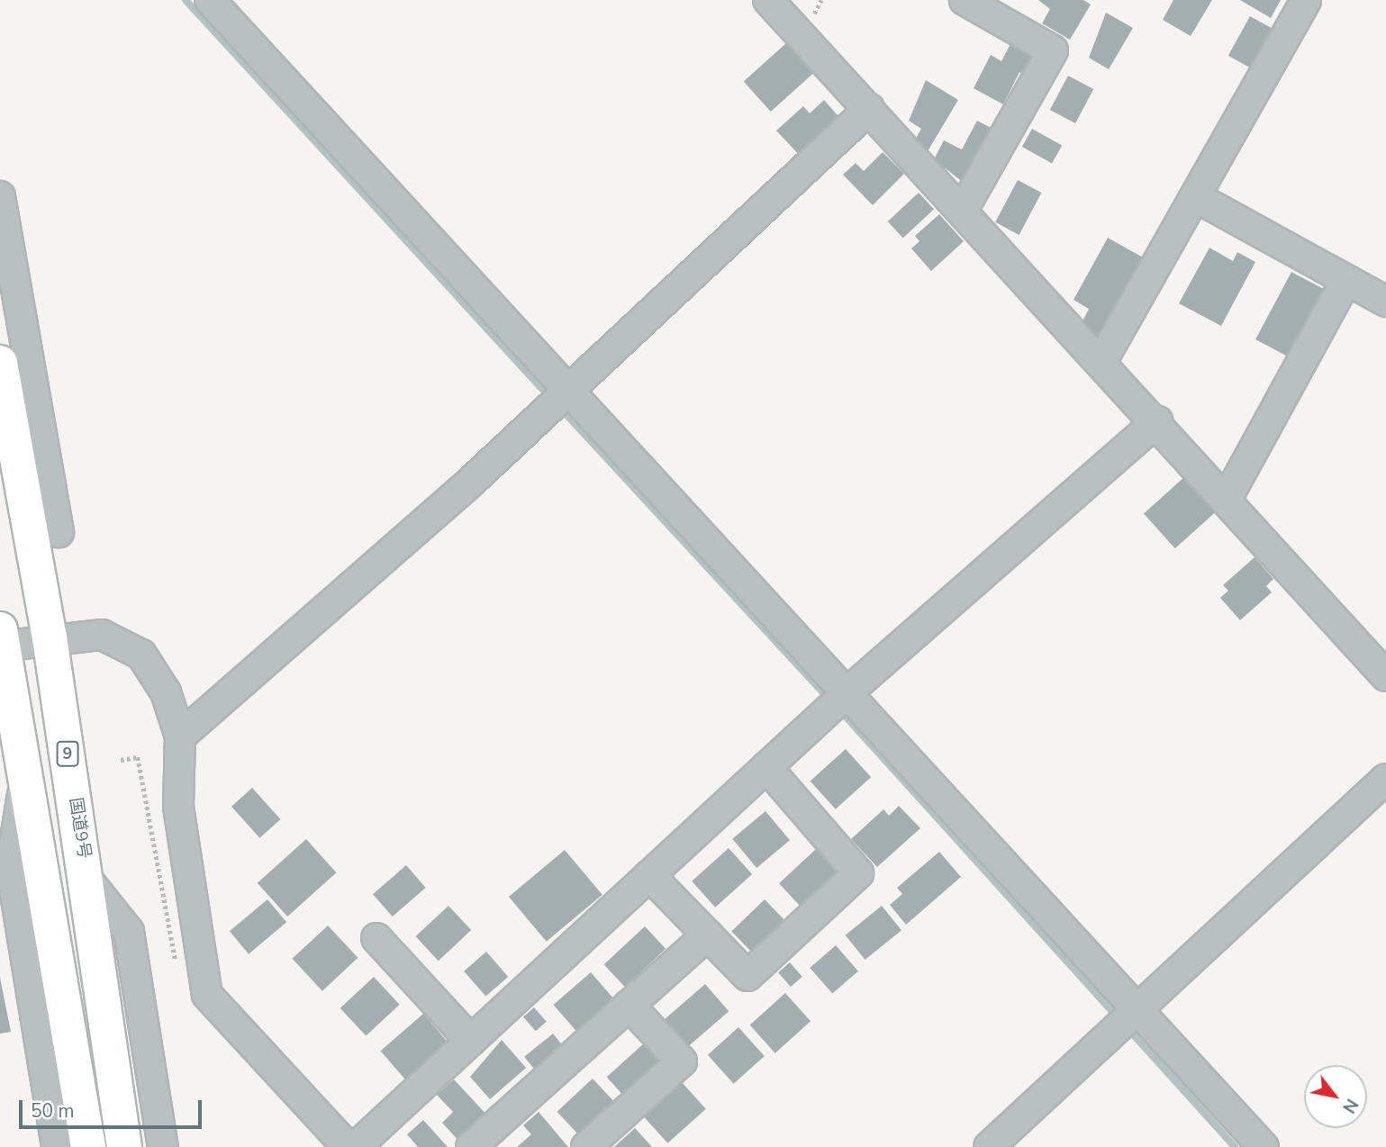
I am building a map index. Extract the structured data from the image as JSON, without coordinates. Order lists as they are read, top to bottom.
{
  "streets": {
    "highway": ["9", "国道9号"]
  },
  "scale_bar": "50 m",
  "north": "bottom right"
}
